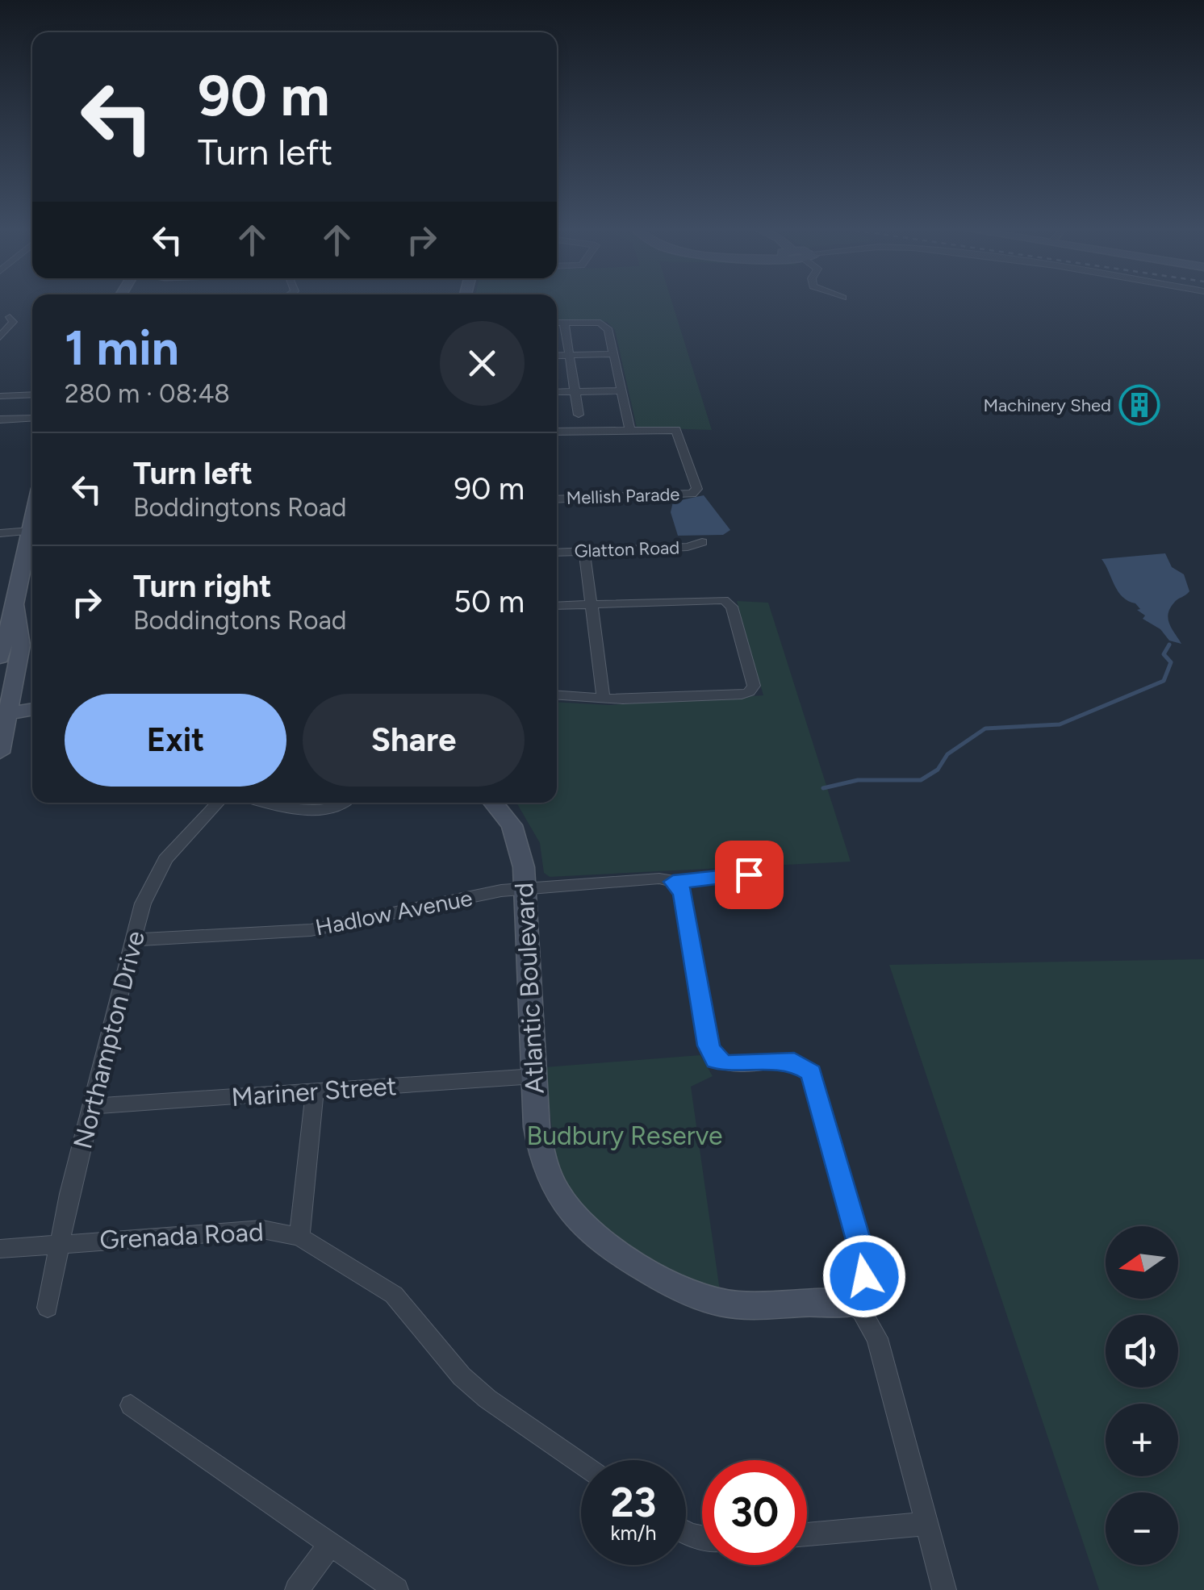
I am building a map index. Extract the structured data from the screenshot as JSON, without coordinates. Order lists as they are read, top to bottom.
{
  "streets": {
    "street": [
      "Mellish Parade",
      "Glatton Road",
      "Hadlow Avenue",
      "Atlantic Boulevard",
      "Northampton Drive",
      "Mariner Street",
      "Grenada Road"
    ]
  },
  "crossings": [
    ["Hadlow Avenue", "Atlantic Boulevard"],
    ["Hadlow Avenue", "Northampton Drive"],
    ["Atlantic Boulevard", "Mariner Street"],
    ["Northampton Drive", "Mariner Street"],
    ["Northampton Drive", "Grenada Road"]
  ],
  "parks": ["Budbury Reserve"],
  "places": {
    "building": ["Machinery Shed"]
  },
  "north": "left",
  "page": {
    "turn": ["90 m", "Turn left"],
    "heading": ["1 min", "280 m · 08:48"],
    "list": [
      {
        "name": "Turn left",
        "note": "Boddingtons Road",
        "value": "90 m"
      },
      {
        "name": "Turn right",
        "note": "Boddingtons Road",
        "value": "50 m"
      }
    ],
    "buttons": ["Exit", "Share"],
    "map_buttons": ["+", "−"],
    "speed": "23 km/h",
    "limit": "30"
  }
}
